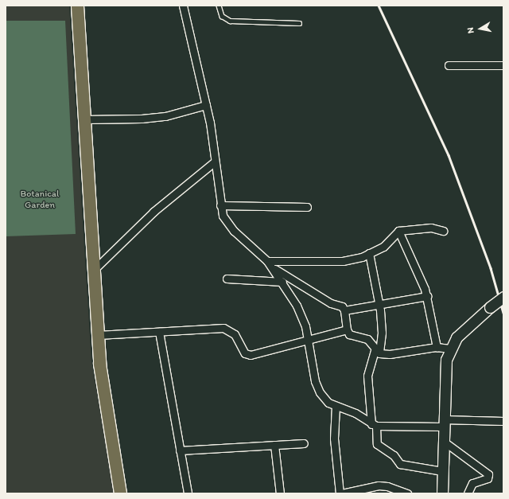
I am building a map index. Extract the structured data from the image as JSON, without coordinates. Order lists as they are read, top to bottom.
{
  "parks": ["Botanical Garden"],
  "north": "left"
}
